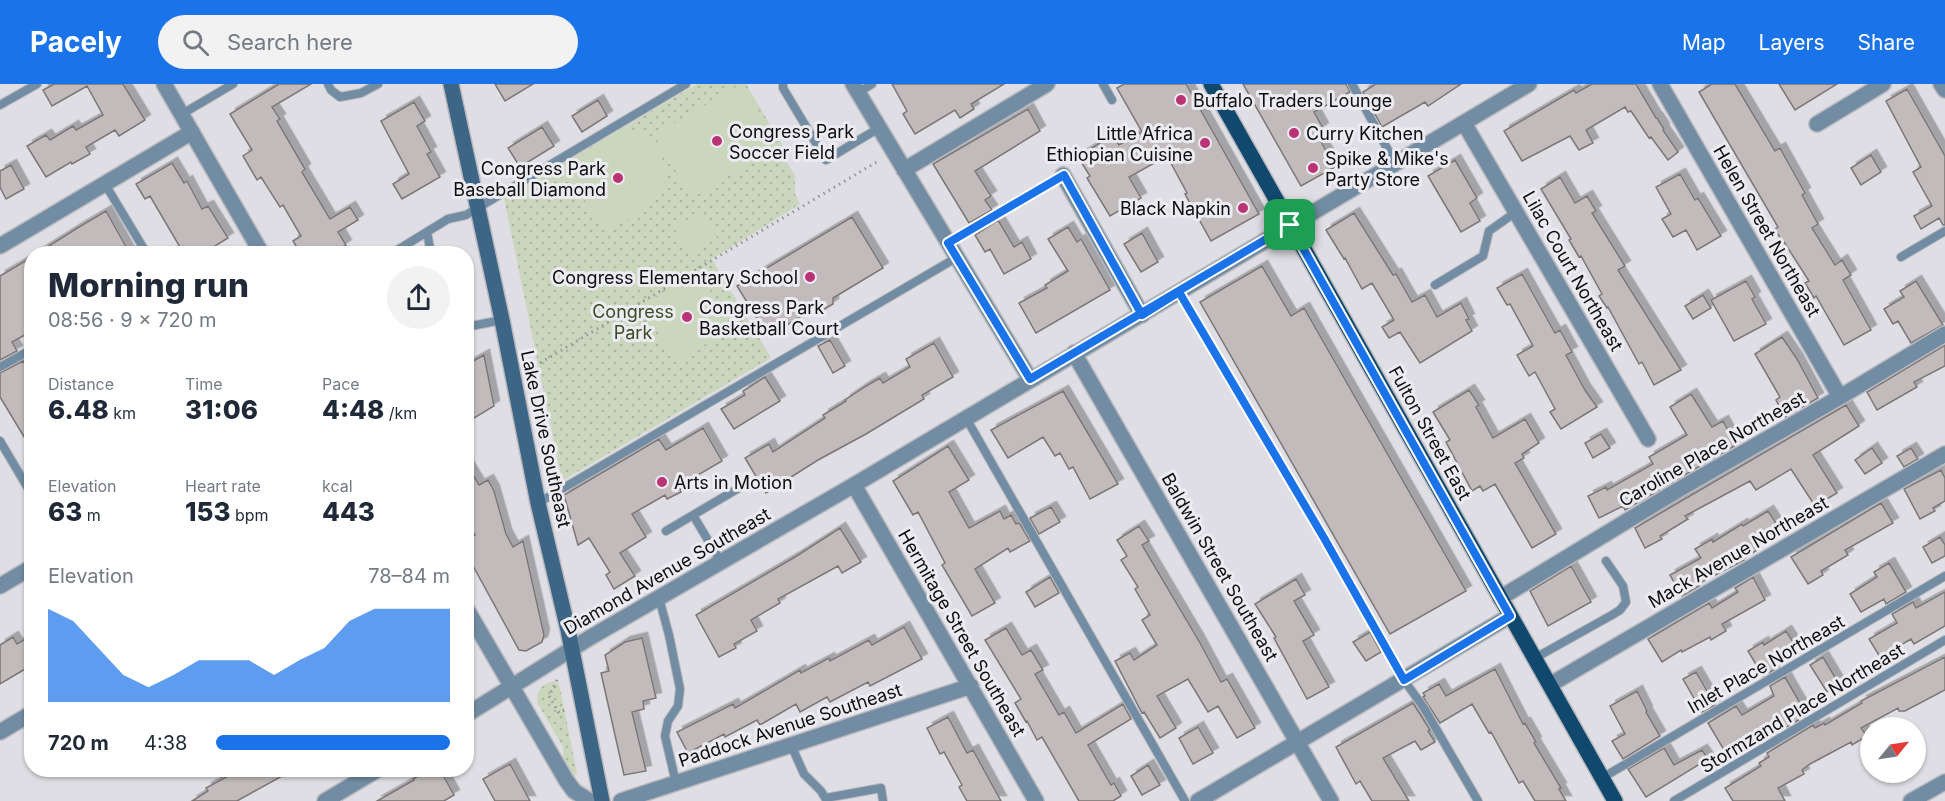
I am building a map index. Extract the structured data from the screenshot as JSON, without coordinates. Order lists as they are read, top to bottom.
{
  "streets": {
    "main road": ["Fulton Street East", "Lake Drive Southeast"],
    "street": [
      "Helen Street Northeast",
      "Lilac Court Northeast",
      "Caroline Place Northeast",
      "Mack Avenue Northeast",
      "Baldwin Street Southeast",
      "Diamond Avenue Southeast",
      "Hermitage Street Southeast",
      "Paddock Avenue Southeast"
    ],
    "lane": ["Inlet Place Northeast", "Stormzand Place Northeast"]
  },
  "crossings": [
    ["Helen Street Northeast", "Caroline Place Northeast"],
    ["Lilac Court Northeast", "Diamond Avenue Southeast"],
    ["Fulton Street East", "Caroline Place Northeast"],
    ["Fulton Street East", "Mack Avenue Northeast"],
    ["Fulton Street East", "Diamond Avenue Southeast"],
    ["Fulton Street East", "Inlet Place Northeast"],
    ["Lake Drive Southeast", "Diamond Avenue Southeast"],
    ["Baldwin Street Southeast", "Diamond Avenue Southeast"],
    ["Diamond Avenue Southeast", "Hermitage Street Southeast"],
    ["Hermitage Street Southeast", "Paddock Avenue Southeast"]
  ],
  "parks": ["Congress Park"],
  "places": [
    "Buffalo Traders Lounge",
    "Curry Kitchen",
    "Congress Park Soccer Field",
    "Little Africa Ethiopian Cuisine",
    "Spike & Mike's Party Store",
    "Congress Park Baseball Diamond",
    "Black Napkin",
    "Congress Elementary School",
    "Congress Park Basketball Court",
    "Arts in Motion"
  ],
  "north": "top right",
  "page": {
    "header": "Pacely",
    "search": "Search here",
    "nav": ["Map", "Layers", "Share"],
    "heading": ["Morning run", "08:56 · 9 × 720 m"],
    "stats": [
      ["Distance", "6.48 km"],
      ["Time", "31:06"],
      ["Pace", "4:48 /km"],
      ["Elevation", "63 m"],
      ["Heart rate", "153 bpm"],
      ["kcal", "443"]
    ],
    "chart": ["Elevation", "78–84 m"],
    "list": [
      {
        "name": "720 m",
        "note": "4:38"
      }
    ]
  }
}
